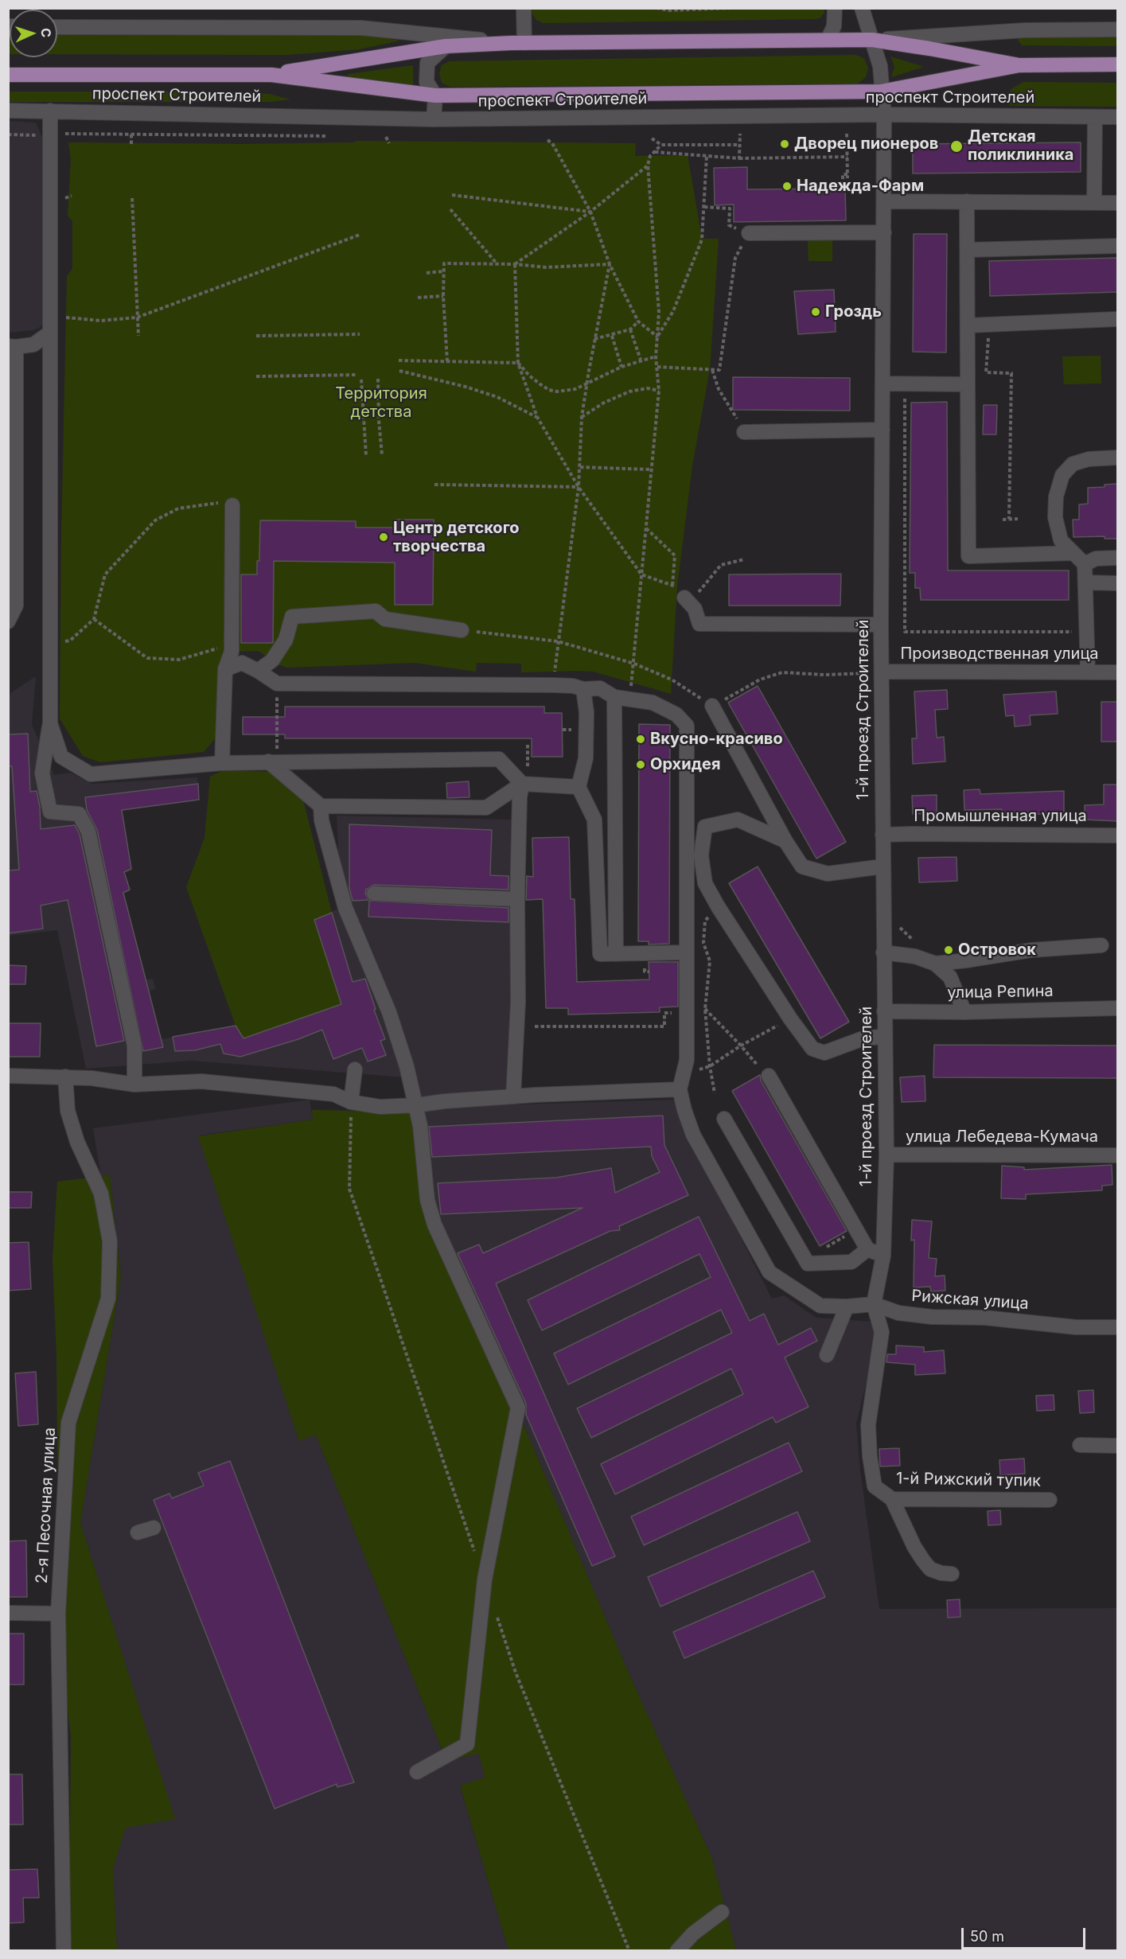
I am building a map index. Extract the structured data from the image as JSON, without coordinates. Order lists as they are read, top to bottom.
{
  "streets": {
    "main road": ["проспект Строителей"],
    "street": [
      "Производственная улица",
      "1-й проезд Строителей",
      "Промышленная улица",
      "улица Репина",
      "улица Лебедева-Кумача",
      "Рижская улица",
      "1-й Рижский тупик",
      "2-я Песочная улица"
    ]
  },
  "crossings": [
    ["проспект Строителей", "1-й проезд Строителей"],
    ["Производственная улица", "1-й проезд Строителей"],
    ["1-й проезд Строителей", "Промышленная улица"],
    ["1-й проезд Строителей", "улица Репина"],
    ["1-й проезд Строителей", "улица Лебедева-Кумача"],
    ["1-й проезд Строителей", "Рижская улица"],
    ["1-й проезд Строителей", "1-й Рижский тупик"],
    ["Рижская улица", "1-й Рижский тупик"]
  ],
  "parks": ["Территория детства"],
  "places": [
    "Дворец пионеров",
    "Детская поликлиника",
    "Надежда-Фарм",
    "Гроздь",
    "Центр детского творчества",
    "Вкусно-красиво",
    "Орхидея",
    "Островок"
  ],
  "scale_bar": "50 m",
  "north": "right"
}
